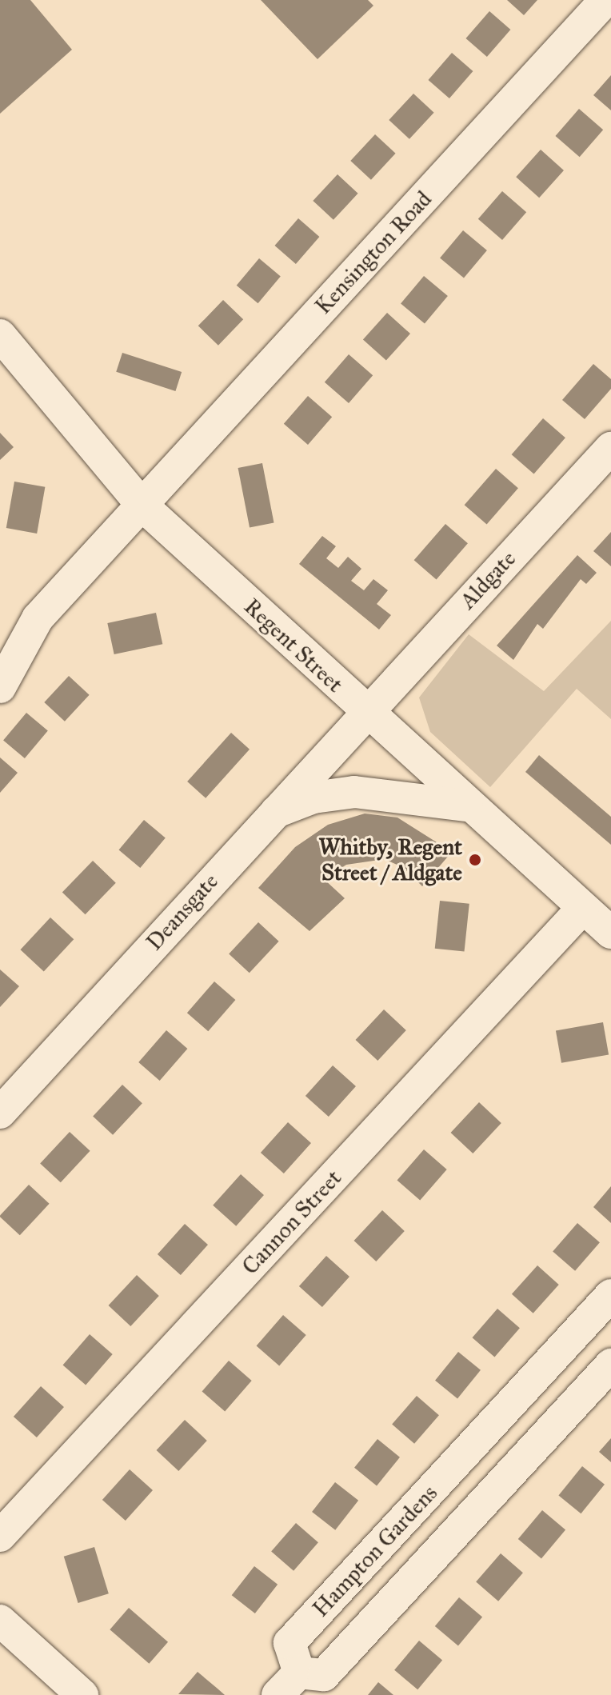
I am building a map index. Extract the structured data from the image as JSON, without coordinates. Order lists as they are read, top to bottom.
{
  "streets": {
    "street": [
      "Kensington Road",
      "Aldgate",
      "Regent Street",
      "Deansgate",
      "Cannon Street",
      "Hampton Gardens"
    ]
  },
  "crossings": [
    ["Kensington Road", "Regent Street"],
    ["Aldgate", "Regent Street"],
    ["Aldgate", "Deansgate"],
    ["Regent Street", "Deansgate"],
    ["Regent Street", "Cannon Street"]
  ],
  "places": ["Whitby, Regent Street / Aldgate"]
}
